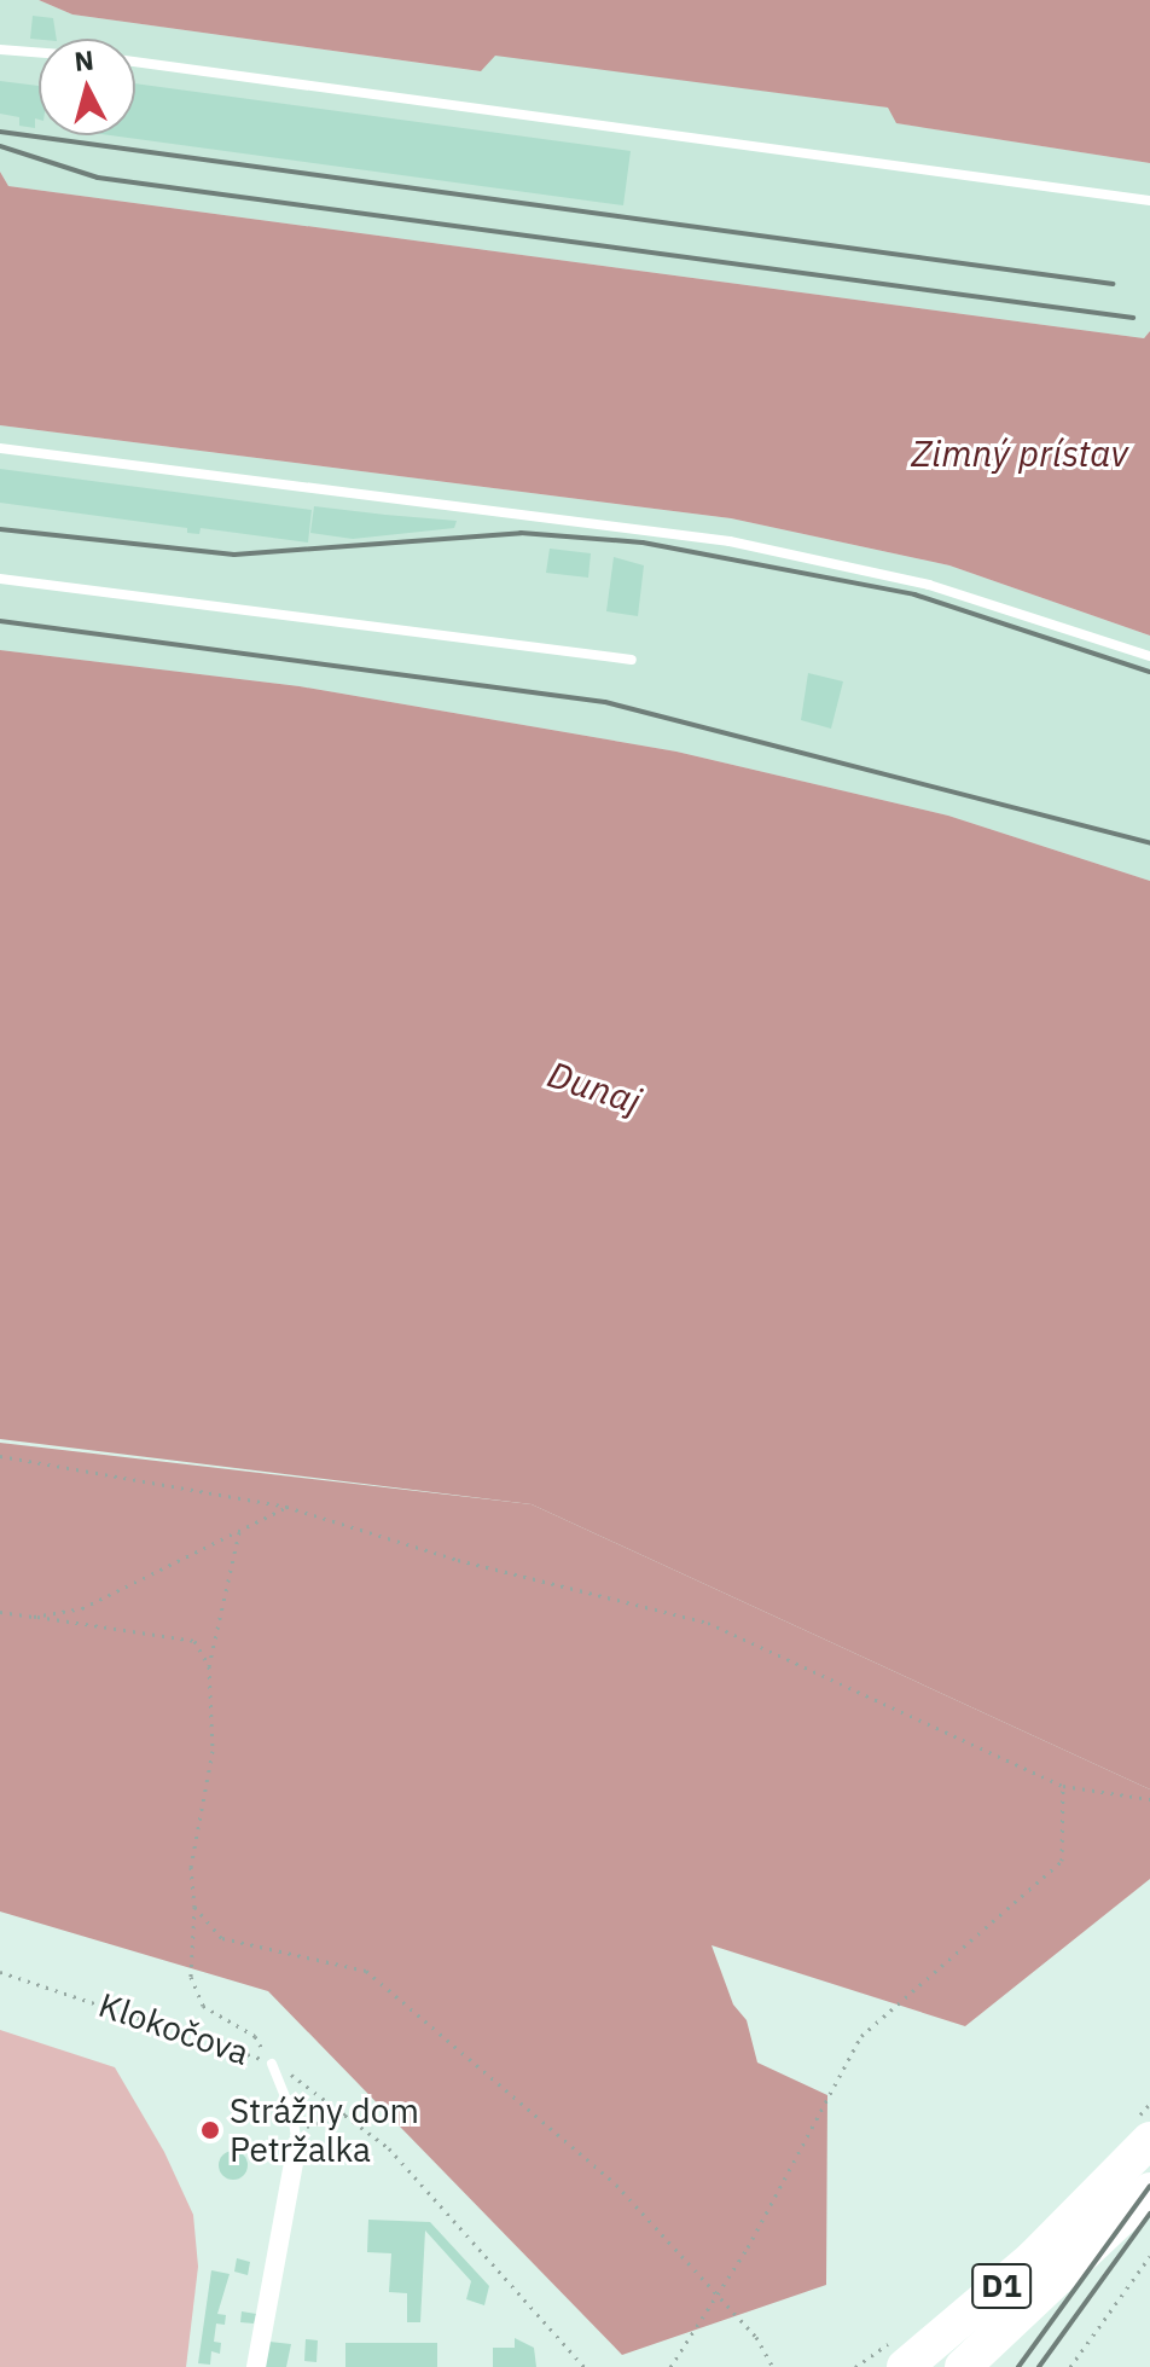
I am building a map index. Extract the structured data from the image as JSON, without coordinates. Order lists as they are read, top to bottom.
{
  "streets": {
    "highway": ["D1"],
    "street": ["Klokočova"]
  },
  "water": ["Zimný prístav", "Dunaj"],
  "places": ["Strážny dom Petržalka"],
  "north": "top"
}
